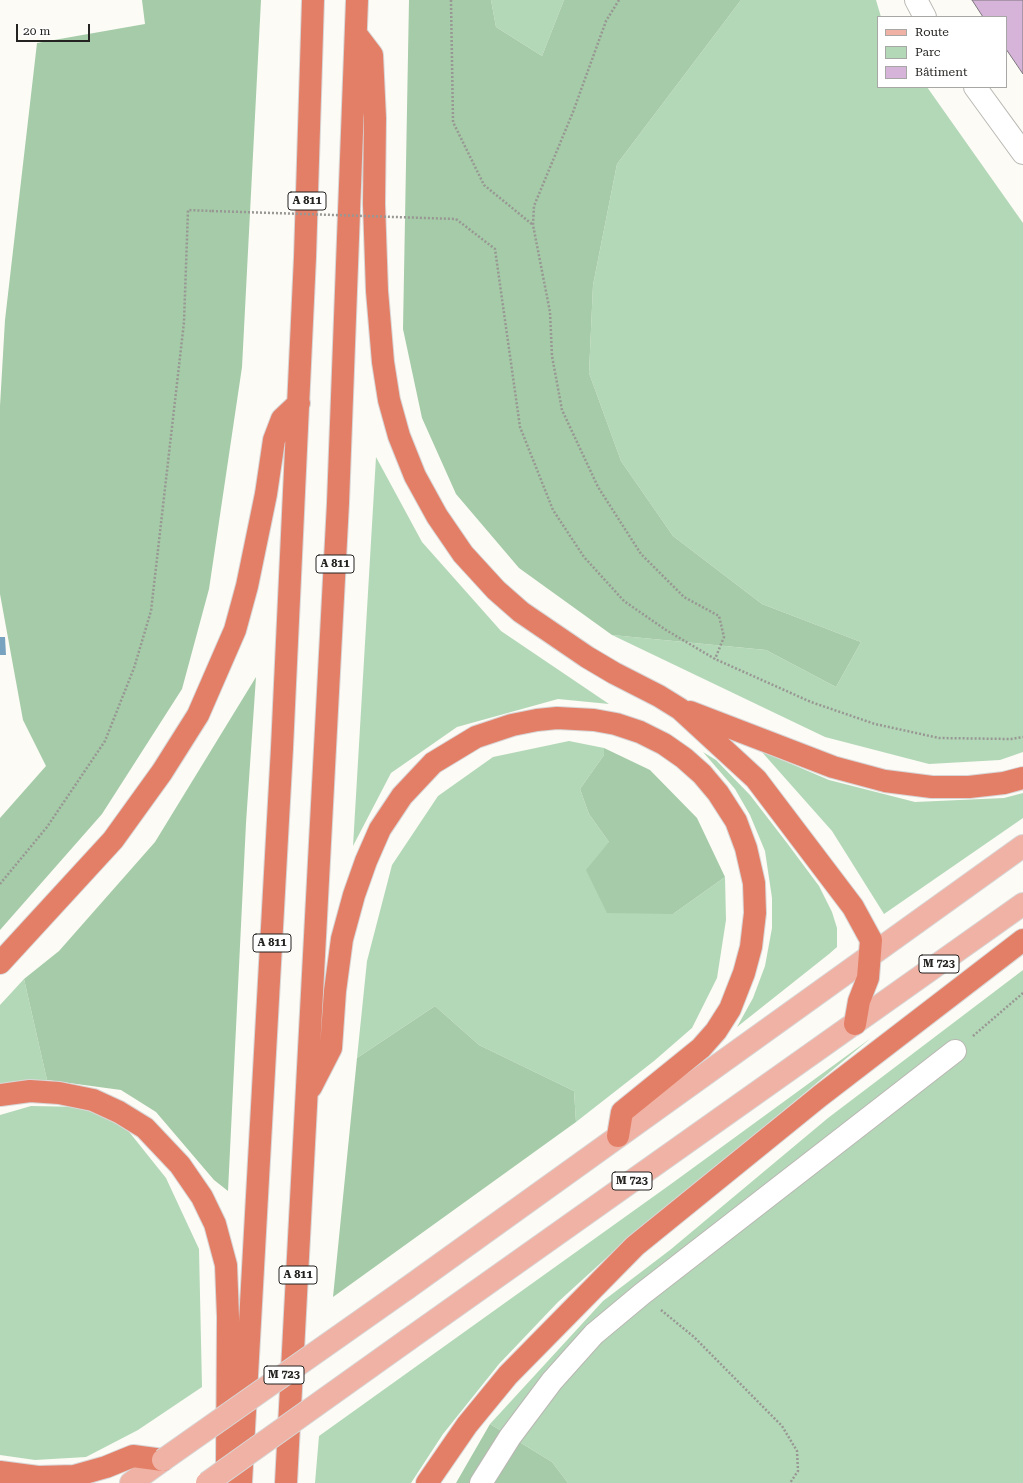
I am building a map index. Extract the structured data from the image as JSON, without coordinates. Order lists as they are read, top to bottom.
{
  "streets": {
    "highway": ["A 811"],
    "main road": ["M 723"]
  },
  "legend": ["Route", "Parc", "Bâtiment"],
  "scale_bar": "20 m"
}
